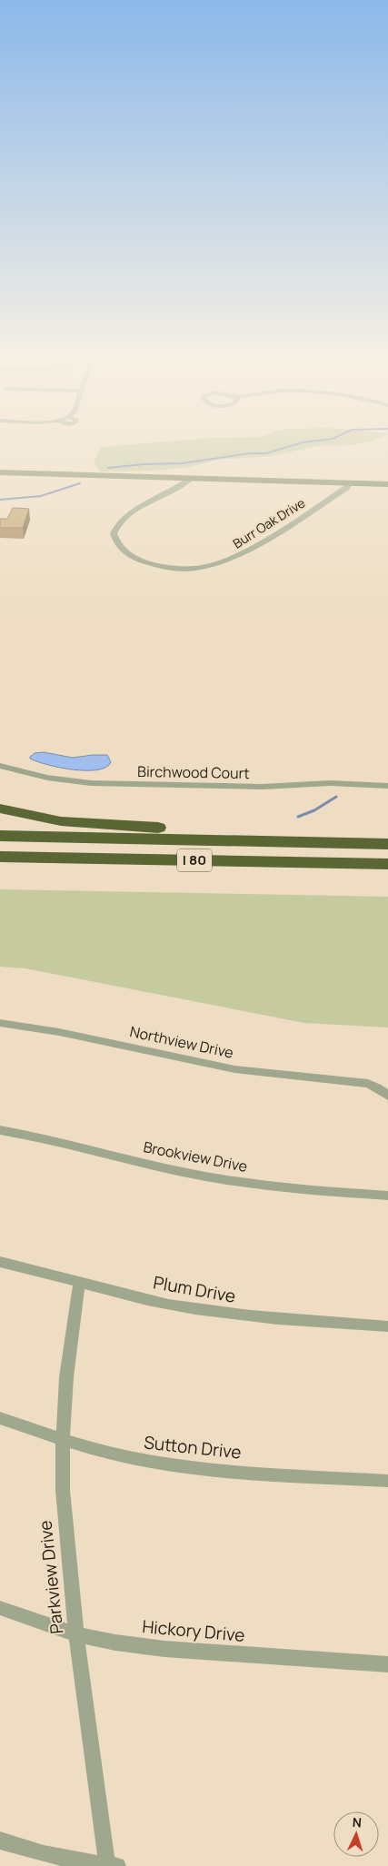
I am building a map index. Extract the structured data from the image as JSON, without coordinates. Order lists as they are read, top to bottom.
{
  "streets": {
    "highway": ["I 80"],
    "street": [
      "Burr Oak Drive",
      "Birchwood Court",
      "Northview Drive",
      "Brookview Drive",
      "Plum Drive",
      "Sutton Drive",
      "Parkview Drive",
      "Hickory Drive"
    ]
  },
  "crossings": [
    ["Plum Drive", "Parkview Drive"],
    ["Sutton Drive", "Parkview Drive"],
    ["Parkview Drive", "Hickory Drive"]
  ],
  "north": "top"
}
